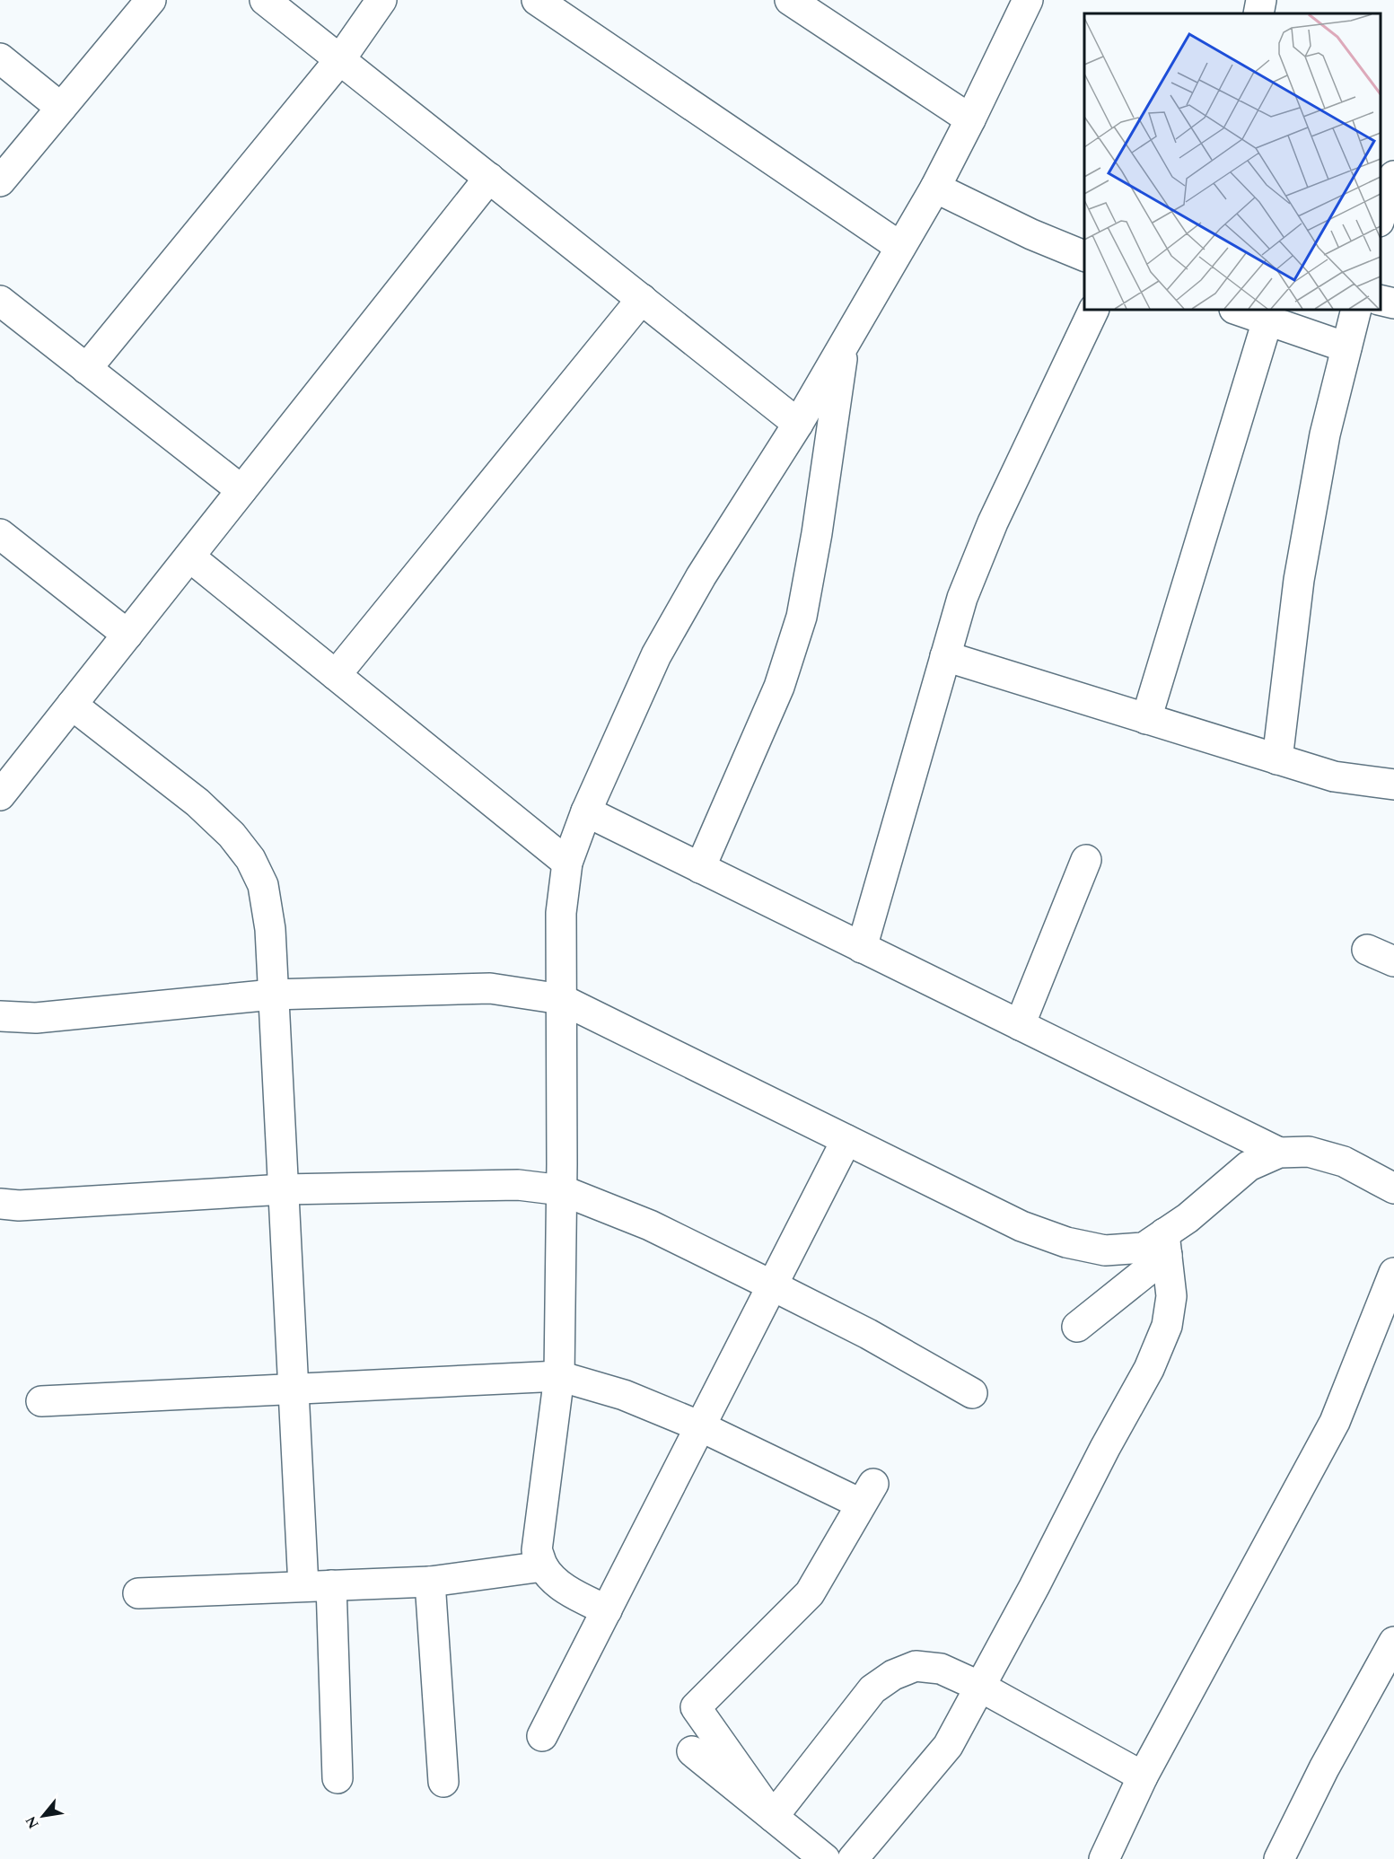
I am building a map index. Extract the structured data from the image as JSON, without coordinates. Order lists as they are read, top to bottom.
{
  "north": "bottom left"
}
